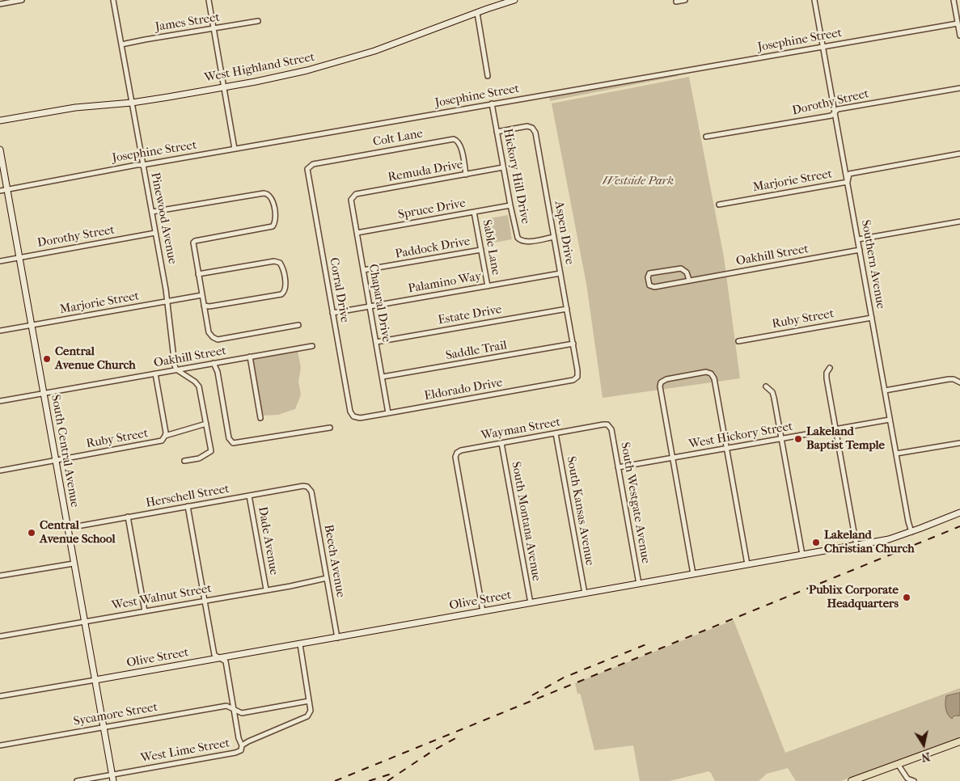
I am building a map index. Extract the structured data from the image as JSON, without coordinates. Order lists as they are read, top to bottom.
{
  "streets": {
    "street": [
      "James Street",
      "Josephine Street",
      "West Highland Street",
      "Dorothy Street",
      "Colt Lane",
      "Remuda Drive",
      "Hickory Hill Drive",
      "Marjorie Street",
      "Spruce Drive",
      "Pinewood Avenue",
      "Aspen Drive",
      "Sable Lane",
      "Paddock Drive",
      "Oakhill Street",
      "Southern Avenue",
      "Palamino Way",
      "Corral Drive",
      "Chaparal Drive",
      "Estate Drive",
      "Ruby Street",
      "Saddle Trail",
      "Eldorado Drive",
      "Wayman Street",
      "West Hickory Street",
      "South Central Avenue",
      "Herschell Street",
      "South Westgate Avenue",
      "South Kansas Avenue",
      "South Montana Avenue",
      "Dade Avenue",
      "Beech Avenue",
      "West Walnut Street",
      "Olive Street",
      "Sycamore Street",
      "West Lime Street"
    ]
  },
  "crossings": [
    ["James Street", "Pinewood Avenue"],
    ["Josephine Street", "Hickory Hill Drive"],
    ["Josephine Street", "Pinewood Avenue"],
    ["Josephine Street", "Southern Avenue"],
    ["Josephine Street", "South Central Avenue"],
    ["West Highland Street", "Pinewood Avenue"],
    ["Dorothy Street", "Pinewood Avenue"],
    ["Dorothy Street", "Southern Avenue"],
    ["Dorothy Street", "South Central Avenue"],
    ["Colt Lane", "Remuda Drive"],
    ["Colt Lane", "Corral Drive"],
    ["Remuda Drive", "Hickory Hill Drive"],
    ["Remuda Drive", "Chaparal Drive"],
    ["Hickory Hill Drive", "Spruce Drive"],
    ["Hickory Hill Drive", "Aspen Drive"],
    ["Marjorie Street", "Pinewood Avenue"],
    ["Marjorie Street", "Southern Avenue"],
    ["Marjorie Street", "South Central Avenue"],
    ["Spruce Drive", "Sable Lane"],
    ["Spruce Drive", "Chaparal Drive"],
    ["Pinewood Avenue", "Oakhill Street"],
    ["Aspen Drive", "Palamino Way"],
    ["Aspen Drive", "Estate Drive"],
    ["Aspen Drive", "Saddle Trail"],
    ["Aspen Drive", "Eldorado Drive"],
    ["Sable Lane", "Paddock Drive"],
    ["Sable Lane", "Palamino Way"],
    ["Paddock Drive", "Chaparal Drive"],
    ["Oakhill Street", "Southern Avenue"],
    ["Oakhill Street", "Ruby Street"],
    ["Oakhill Street", "South Central Avenue"],
    ["Southern Avenue", "Ruby Street"],
    ["Southern Avenue", "West Hickory Street"],
    ["Southern Avenue", "Olive Street"],
    ["Palamino Way", "Corral Drive"],
    ["Palamino Way", "Chaparal Drive"],
    ["Corral Drive", "Eldorado Drive"],
    ["Chaparal Drive", "Estate Drive"],
    ["Chaparal Drive", "Saddle Trail"],
    ["Chaparal Drive", "Eldorado Drive"],
    ["Ruby Street", "South Central Avenue"],
    ["Wayman Street", "South Westgate Avenue"],
    ["Wayman Street", "South Kansas Avenue"],
    ["Wayman Street", "South Montana Avenue"],
    ["Wayman Street", "Olive Street"],
    ["West Hickory Street", "South Westgate Avenue"],
    ["South Central Avenue", "Herschell Street"],
    ["South Central Avenue", "West Walnut Street"],
    ["South Central Avenue", "Olive Street"],
    ["South Central Avenue", "Sycamore Street"],
    ["South Central Avenue", "West Lime Street"],
    ["Herschell Street", "Dade Avenue"],
    ["Herschell Street", "Beech Avenue"],
    ["South Westgate Avenue", "Olive Street"],
    ["South Kansas Avenue", "Olive Street"],
    ["South Montana Avenue", "Olive Street"],
    ["Dade Avenue", "West Walnut Street"],
    ["Beech Avenue", "West Walnut Street"],
    ["Beech Avenue", "Olive Street"],
    ["Sycamore Street", "West Lime Street"]
  ],
  "parks": ["Westside Park"],
  "places": [
    "Central Avenue Church",
    "Lakeland Baptist Temple",
    "Central Avenue School",
    "Lakeland Christian Church",
    "Publix Corporate Headquarters"
  ],
  "north": "bottom"
}
